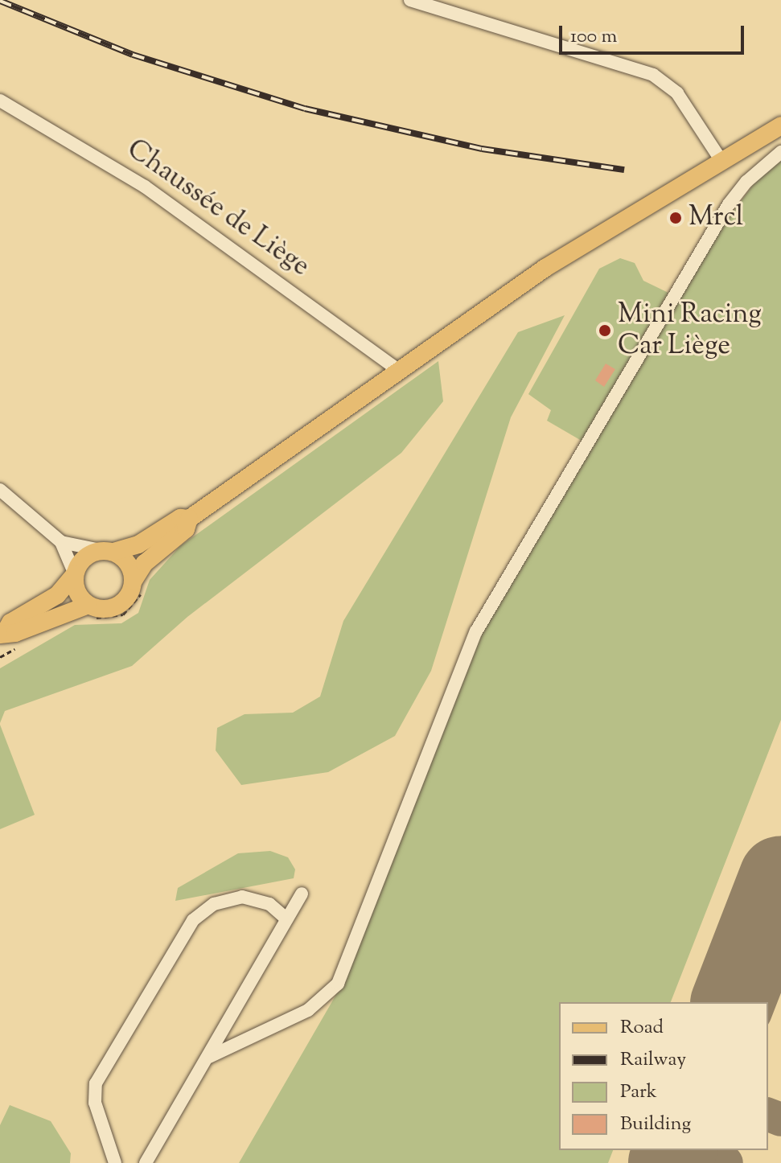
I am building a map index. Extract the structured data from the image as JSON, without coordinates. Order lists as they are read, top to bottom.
{
  "streets": {
    "street": ["Chaussée de Liège"]
  },
  "places": ["Mrcl", "Mini Racing Car Liège"],
  "legend": [
    "Road",
    "Railway",
    "Park",
    "Building"
  ],
  "scale_bar": "100 m"
}
